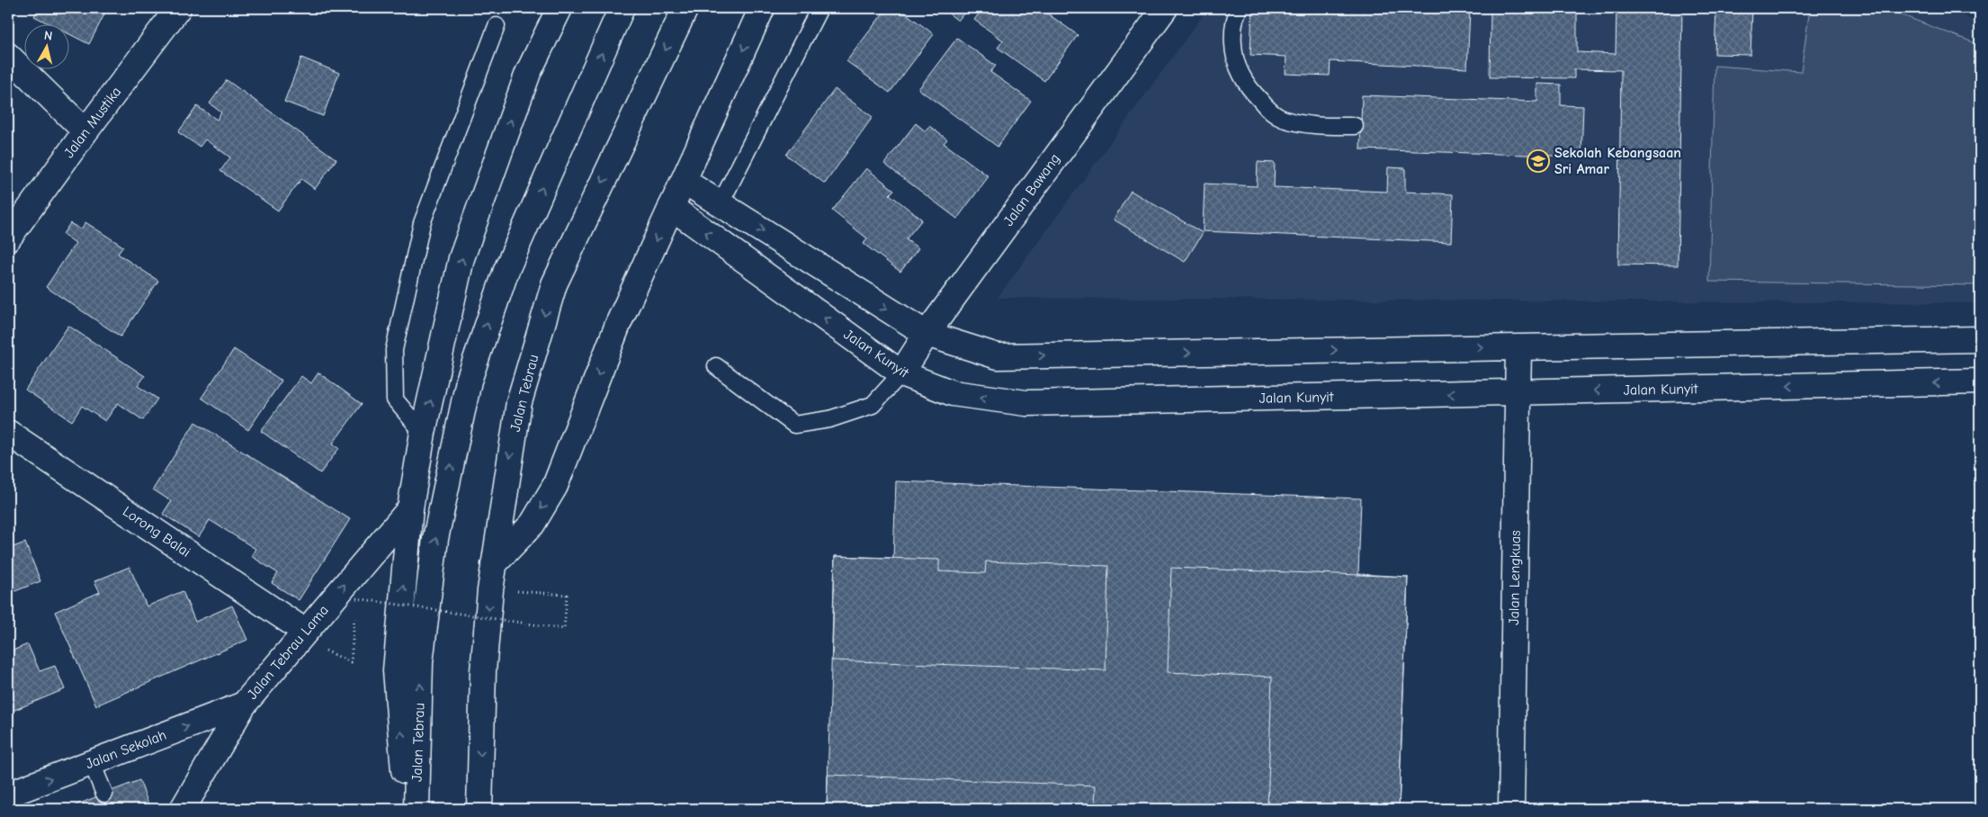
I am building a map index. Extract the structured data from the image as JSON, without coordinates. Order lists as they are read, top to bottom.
{
  "streets": {
    "main road": [
      "Jalan Mustika",
      "Jalan Bawang",
      "Jalan Kunyit",
      "Jalan Tebrau",
      "Lorong Balai",
      "Jalan Lengkuas",
      "Jalan Tebrau Lama",
      "Jalan Sekolah"
    ]
  },
  "crossings": [
    ["Jalan Bawang", "Jalan Kunyit"],
    ["Jalan Kunyit", "Jalan Lengkuas"],
    ["Lorong Balai", "Jalan Tebrau Lama"],
    ["Jalan Tebrau Lama", "Jalan Sekolah"]
  ],
  "one_way": ["Jalan Tebrau Lama", "Jalan Sekolah"],
  "places": {
    "school or university": ["Sekolah Kebangsaan Sri Amar"]
  },
  "north": "top"
}
